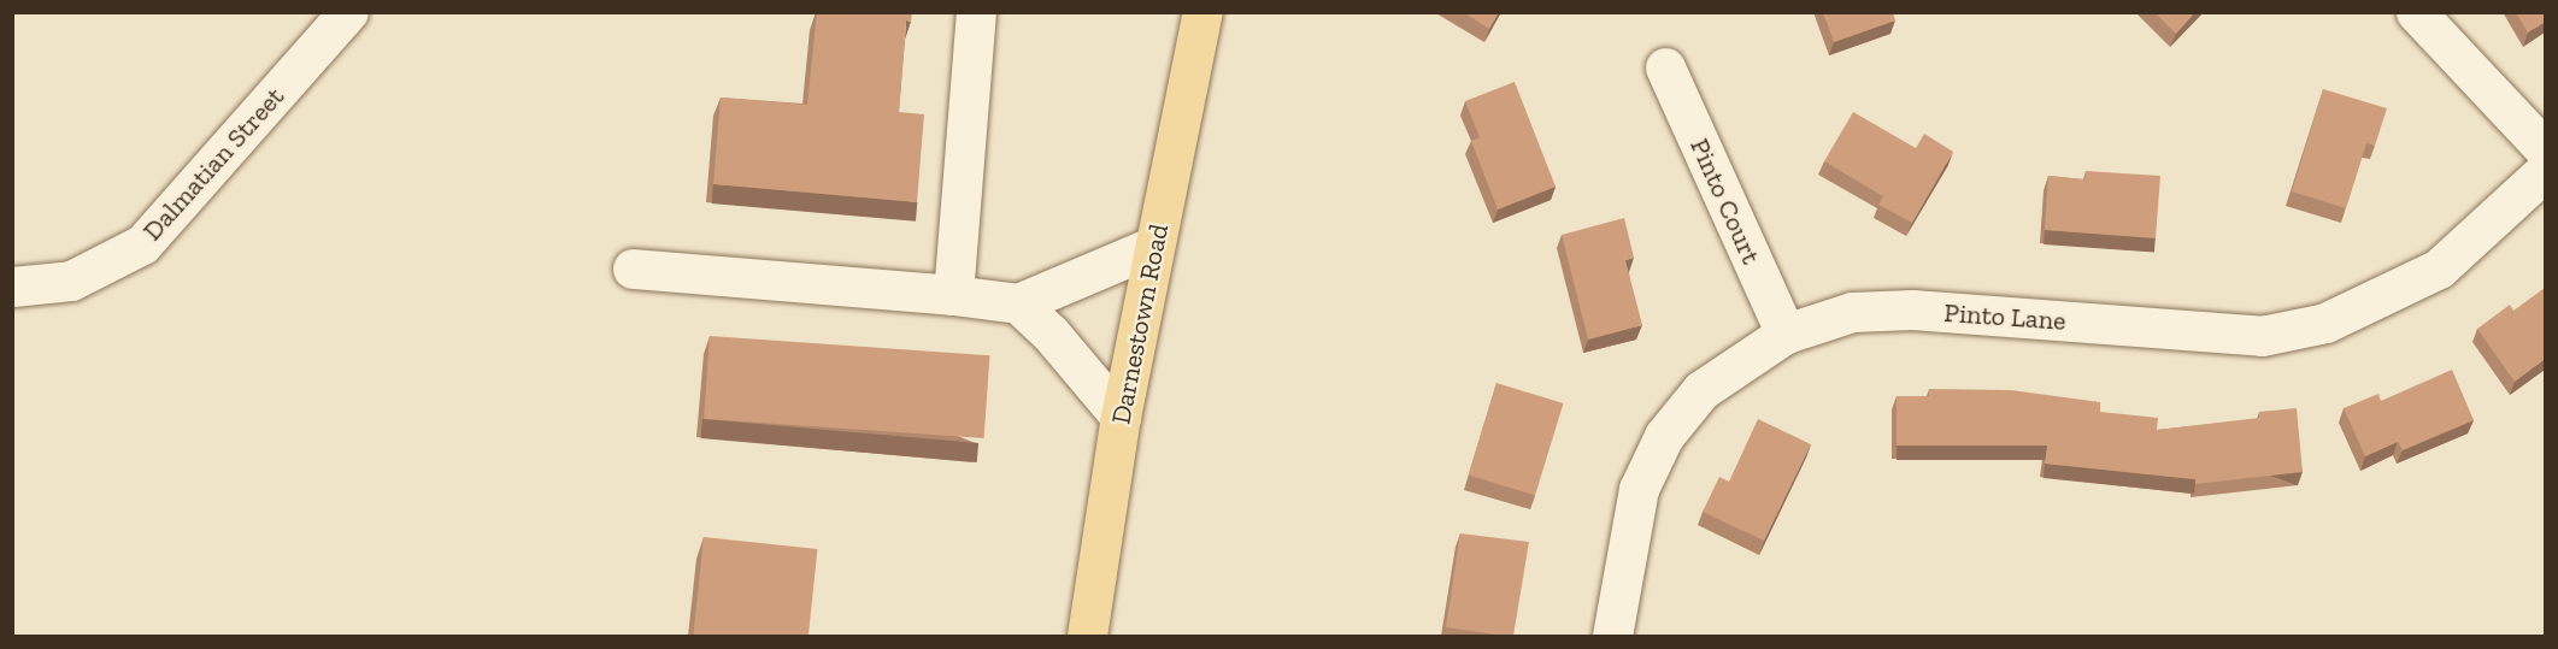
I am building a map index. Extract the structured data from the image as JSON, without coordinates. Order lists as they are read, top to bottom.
{
  "streets": {
    "main road": ["Darnestown Road"],
    "street": ["Dalmatian Street", "Pinto Court", "Pinto Lane"]
  },
  "crossings": [
    ["Pinto Court", "Pinto Lane"]
  ]
}
